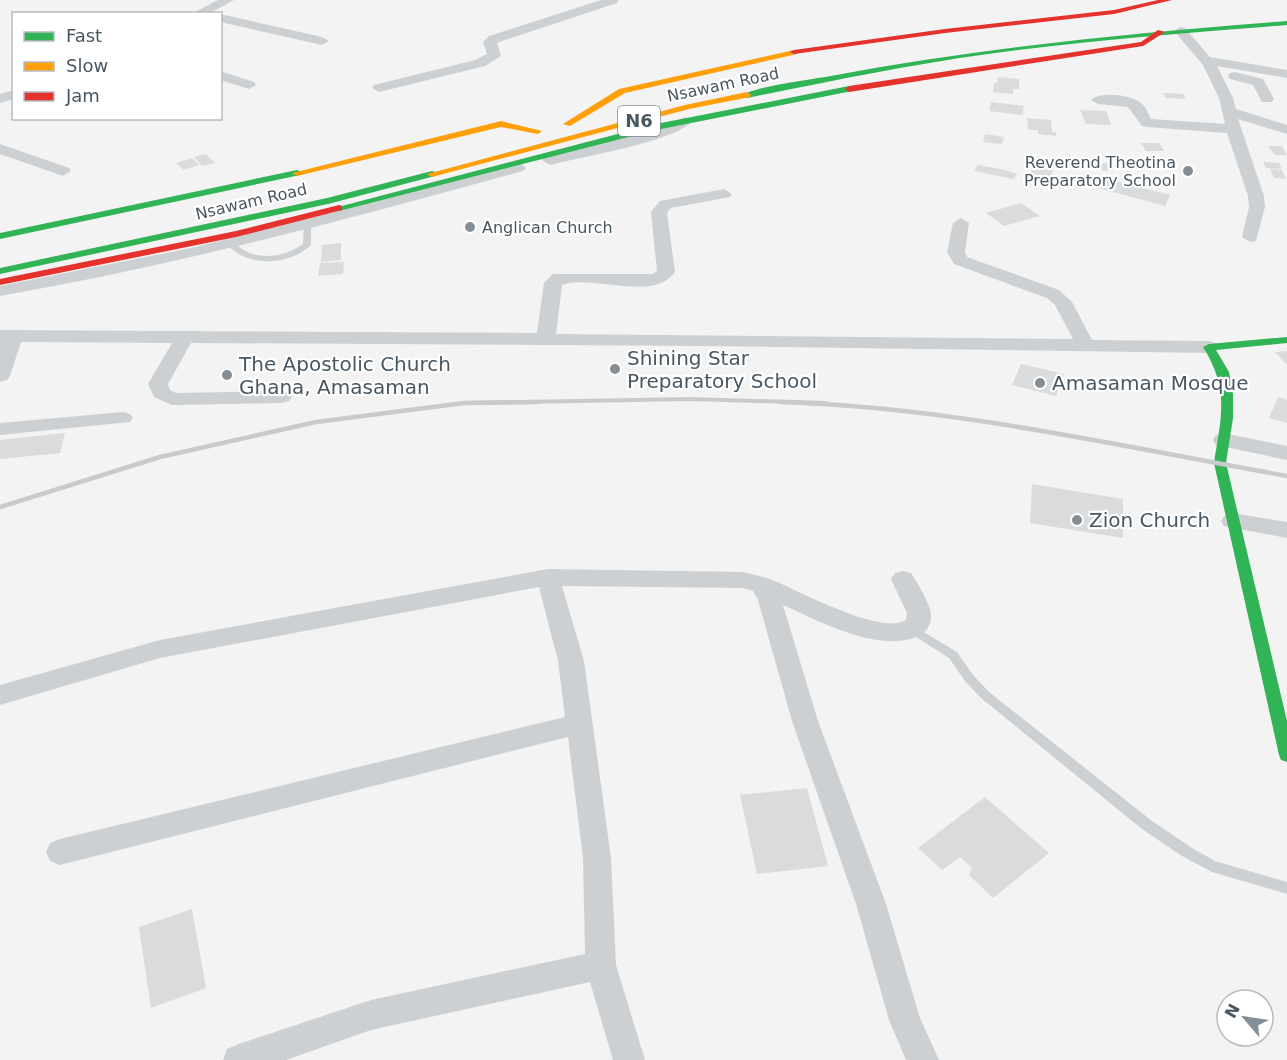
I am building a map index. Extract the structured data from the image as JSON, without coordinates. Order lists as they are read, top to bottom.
{
  "streets": {
    "main road": ["Nsawam Road", "N6"]
  },
  "places": [
    "Reverend Theotina Preparatory School",
    "Anglican Church",
    "Shining Star Preparatory School",
    "The Apostolic Church Ghana, Amasaman",
    "Amasaman Mosque",
    "Zion Church"
  ],
  "legend": ["Fast", "Slow", "Jam"],
  "north": "top left"
}
